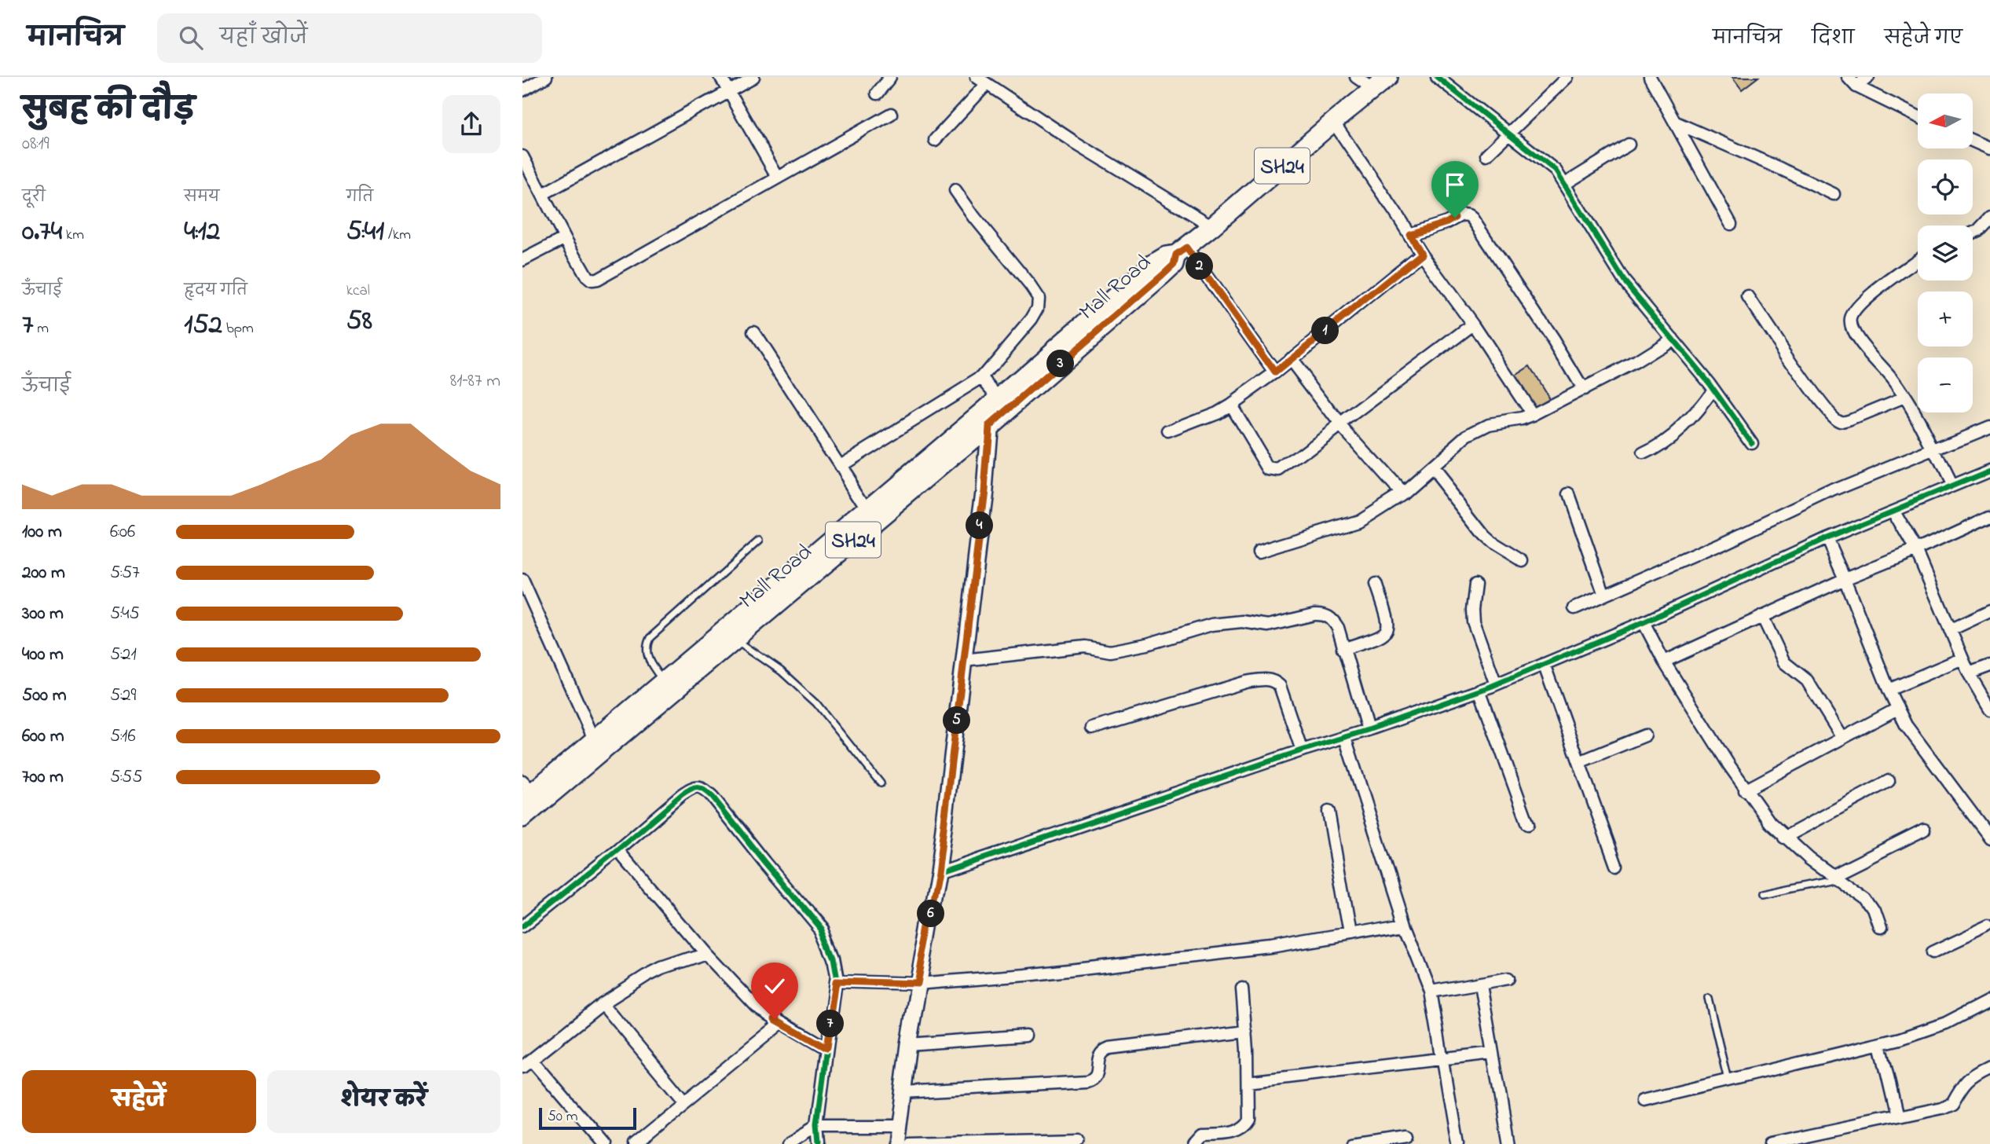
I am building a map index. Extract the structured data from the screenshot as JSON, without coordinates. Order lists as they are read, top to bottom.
{
  "streets": {
    "main road": ["SH24", "Mall Road"]
  },
  "scale_bar": "50 m",
  "north": "left",
  "page": {
    "header": "मानचित्र",
    "search": "यहाँ खोजें",
    "nav": ["मानचित्र", "दिशा", "सहेजे गए"],
    "heading": ["सुबह की दौड़", "08:19"],
    "map_buttons": ["+", "−"],
    "stats": [
      ["दूरी", "0.74 km"],
      ["समय", "4:12"],
      ["गति", "5:41 /km"],
      ["ऊँचाई", "7 m"],
      ["हृदय गति", "152 bpm"],
      ["kcal", "58"]
    ],
    "pins": [
      "2",
      "1",
      "3",
      "4",
      "5",
      "6",
      "7"
    ],
    "chart": ["ऊँचाई", "81–87 m"],
    "list": [
      {
        "name": "100 m",
        "note": "6:06"
      },
      {
        "name": "200 m",
        "note": "5:57"
      },
      {
        "name": "300 m",
        "note": "5:45"
      },
      {
        "name": "400 m",
        "note": "5:21"
      },
      {
        "name": "500 m",
        "note": "5:29"
      },
      {
        "name": "600 m",
        "note": "5:16"
      },
      {
        "name": "700 m",
        "note": "5:55"
      }
    ],
    "buttons": ["सहेजें", "शेयर करें"],
    "scale": "50 m"
  }
}
